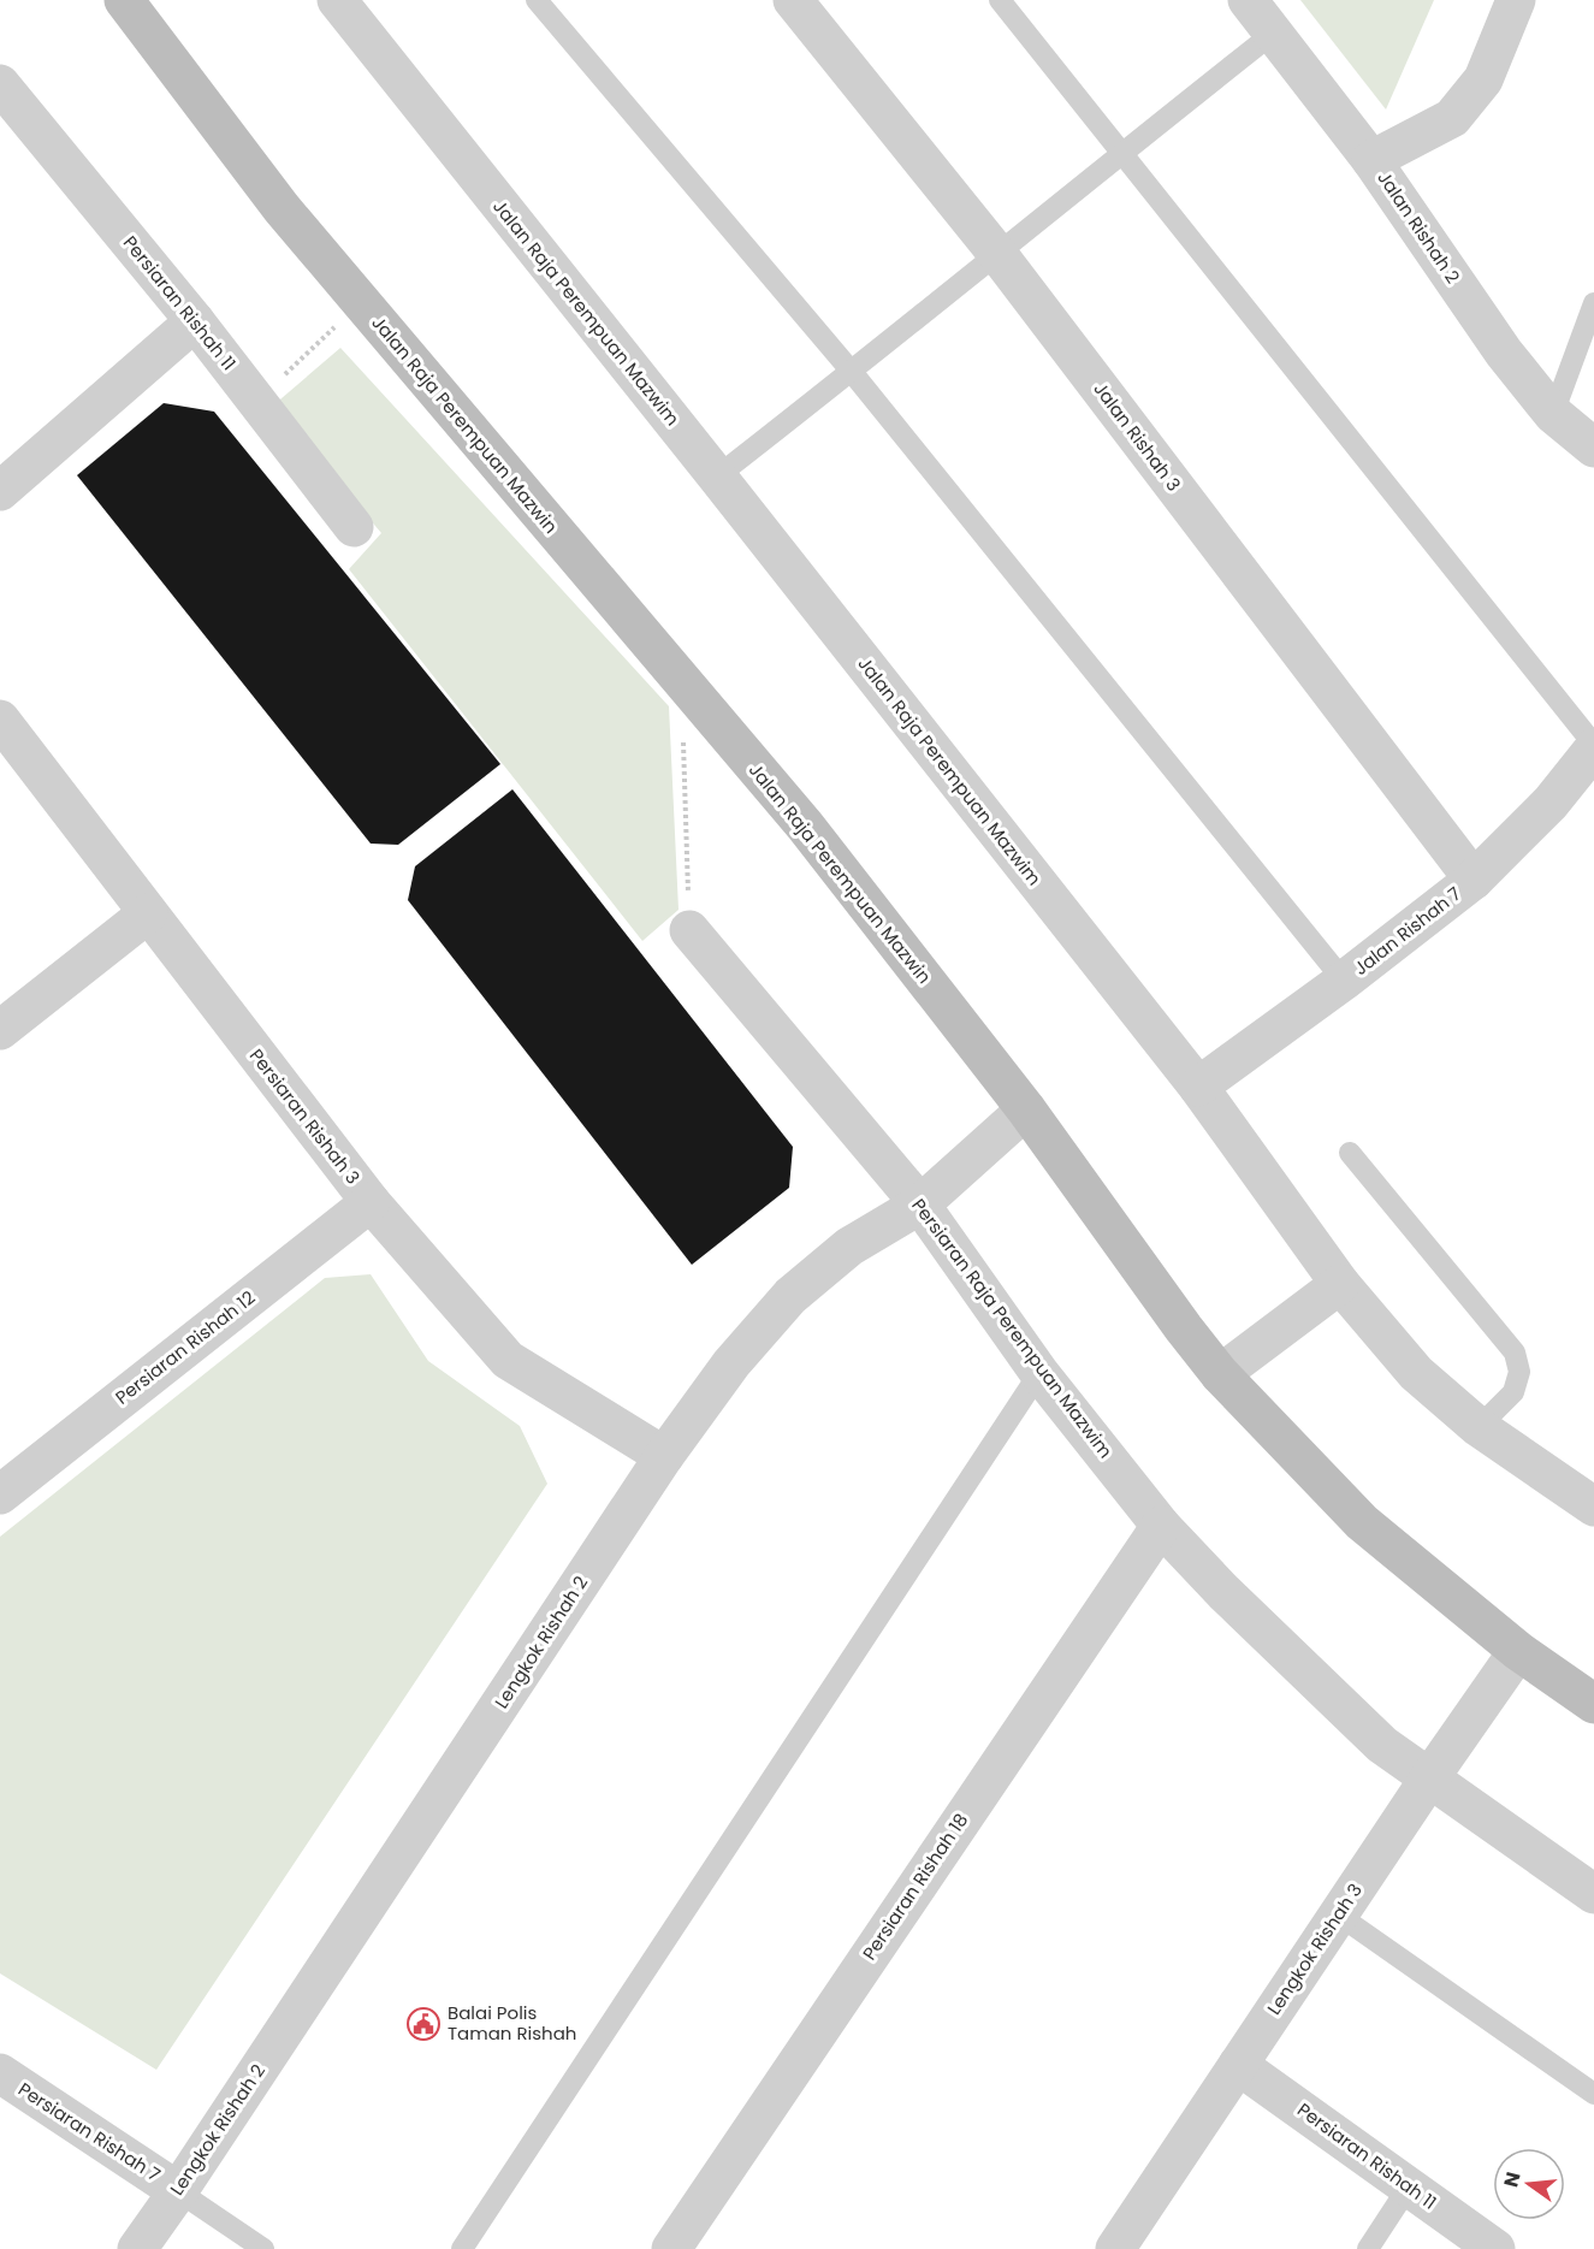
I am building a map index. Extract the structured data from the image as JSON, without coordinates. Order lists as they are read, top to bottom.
{
  "streets": {
    "main road": ["Jalan Raja Perempuan Mazwin"],
    "street": [
      "Jalan Rishah 2",
      "Persiaran Rishah 11",
      "Jalan Raja Perempuan Mazwim",
      "Jalan Rishah 3",
      "Jalan Rishah 7",
      "Persiaran Rishah 3",
      "Persiaran Raja Perempuan Mazwim",
      "Persiaran Rishah 12",
      "Lengkok Rishah 2",
      "Persiaran Rishah 18",
      "Lengkok Rishah 3",
      "Persiaran Rishah 7"
    ]
  },
  "crossings": [
    ["Persiaran Rishah 11", "Lengkok Rishah 3"],
    ["Jalan Raja Perempuan Mazwim", "Jalan Rishah 7"],
    ["Jalan Raja Perempuan Mazwin", "Lengkok Rishah 2"],
    ["Jalan Raja Perempuan Mazwin", "Lengkok Rishah 3"],
    ["Jalan Rishah 3", "Jalan Rishah 7"],
    ["Persiaran Rishah 3", "Persiaran Rishah 12"],
    ["Persiaran Rishah 3", "Lengkok Rishah 2"],
    ["Persiaran Raja Perempuan Mazwim", "Lengkok Rishah 2"],
    ["Persiaran Raja Perempuan Mazwim", "Persiaran Rishah 18"],
    ["Persiaran Raja Perempuan Mazwim", "Lengkok Rishah 3"],
    ["Lengkok Rishah 2", "Persiaran Rishah 7"]
  ],
  "places": {
    "public building": ["Balai Polis Taman Rishah"]
  },
  "north": "left"
}
